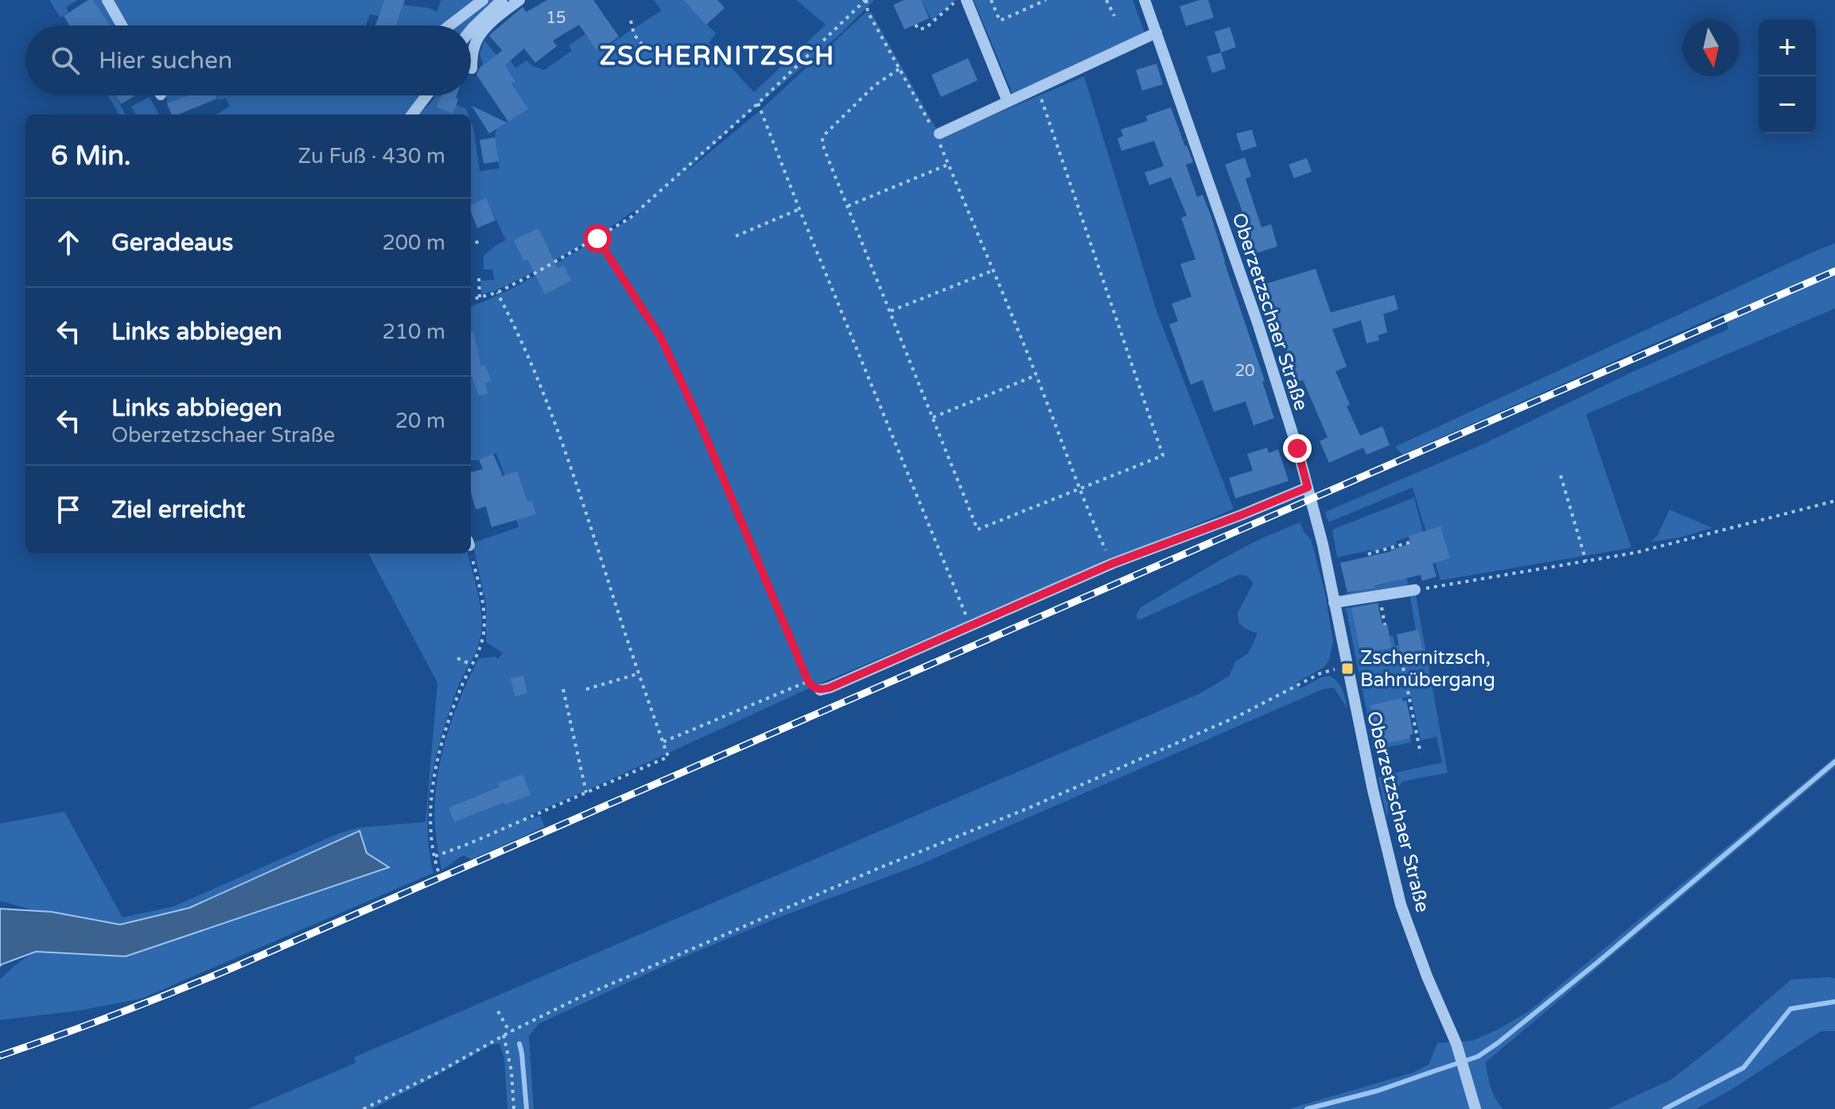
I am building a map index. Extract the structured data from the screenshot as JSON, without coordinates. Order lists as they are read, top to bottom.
{
  "streets": {
    "street": ["Oberzetzschaer Straße"]
  },
  "districts": ["ZSCHERNITZSCH"],
  "places": {
    "transit": ["Zschernitzsch, Bahnübergang"]
  },
  "house_numbers": ["15", "20"],
  "north": "bottom",
  "page": {
    "map_buttons": ["+", "−"],
    "search": "Hier suchen",
    "heading": ["6 Min.", "Zu Fuß · 430 m"],
    "list": [
      ["Geradeaus", "200 m"],
      ["Links abbiegen", "210 m"],
      ["Links abbiegen", "Oberzetzschaer Straße", "20 m"],
      "Ziel erreicht"
    ]
  }
}
